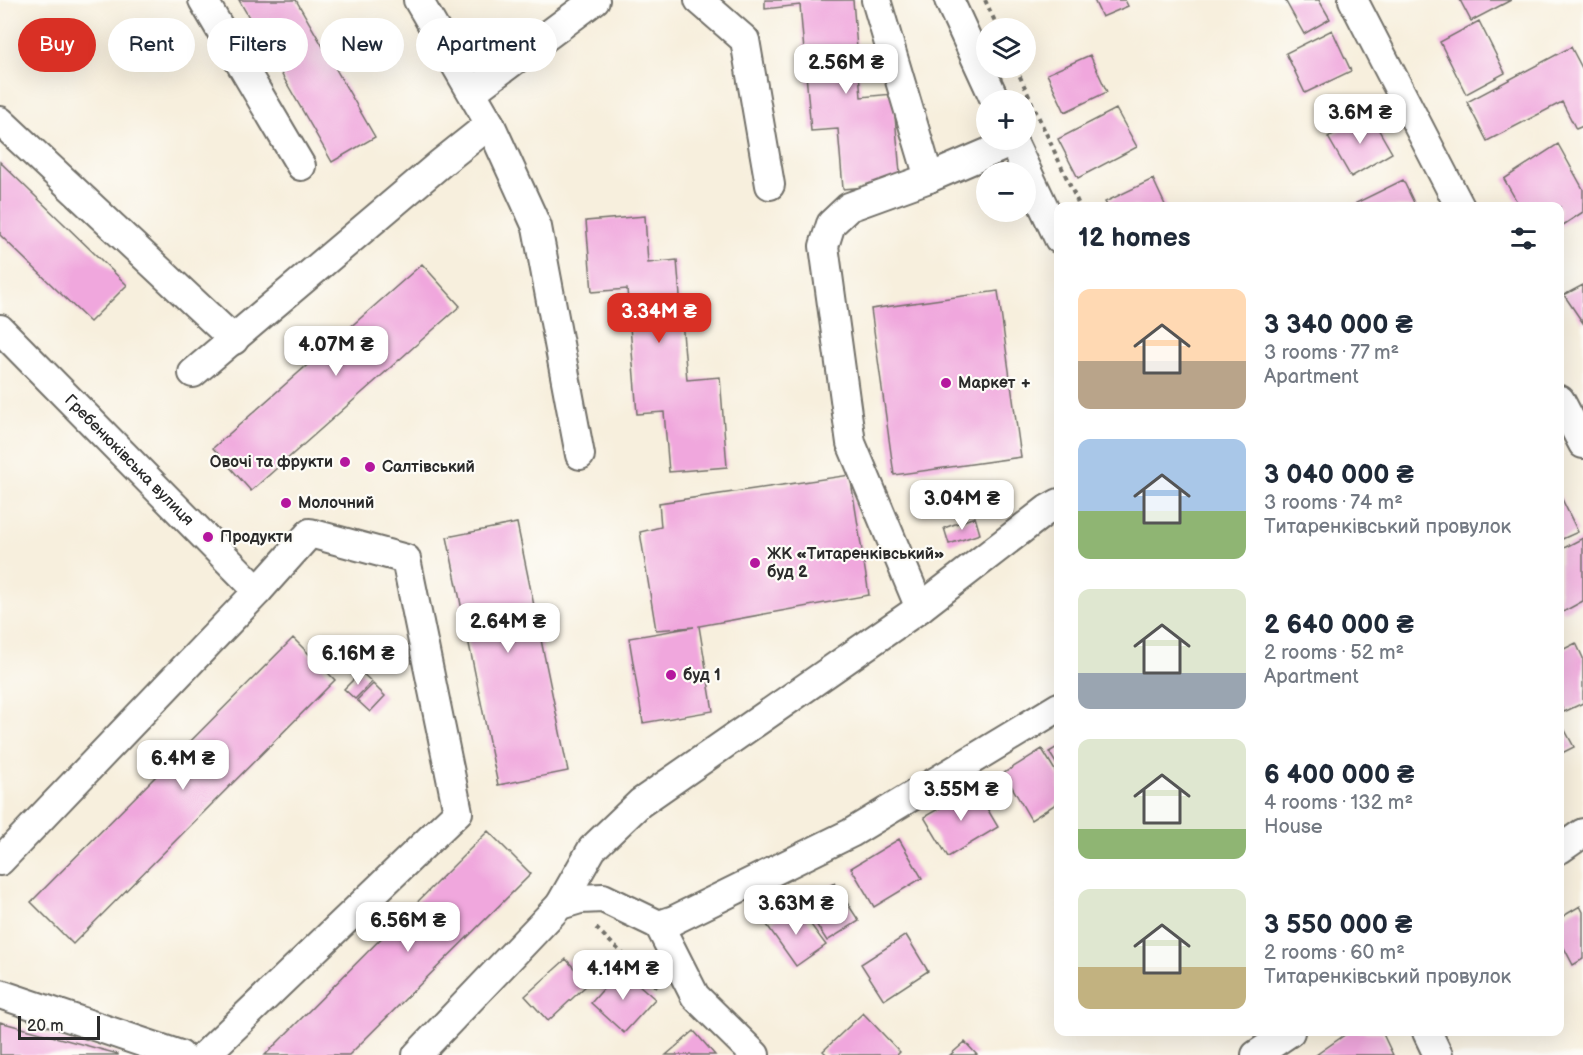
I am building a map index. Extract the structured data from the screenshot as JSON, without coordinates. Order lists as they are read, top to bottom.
{
  "streets": {
    "street": ["Гребенюківська вулиця"]
  },
  "places": [
    "Маркет +",
    "Овочі та фрукти",
    "Салтівський",
    "Молочний",
    "Продукти",
    "ЖК «Титаренківський» буд 2",
    "буд 1"
  ],
  "scale_bar": "20 m",
  "page": {
    "map_buttons": ["+", "−"],
    "chip": [
      "Buy",
      "Rent",
      "Filters",
      "New",
      "Apartment"
    ],
    "price": [
      "2.56M ₴",
      "3.6M ₴",
      "3.34M ₴",
      "4.07M ₴",
      "3.04M ₴",
      "2.64M ₴",
      "6.16M ₴",
      "6.4M ₴",
      "3.55M ₴",
      "3.63M ₴",
      "6.56M ₴",
      "4.14M ₴"
    ],
    "heading": "12 homes",
    "list": [
      {
        "name": "3 340 000 ₴",
        "note": "3 rooms · 77 m² · Apartment"
      },
      {
        "name": "3 040 000 ₴",
        "note": "3 rooms · 74 m² · Титаренківський провулок"
      },
      {
        "name": "2 640 000 ₴",
        "note": "2 rooms · 52 m² · Apartment"
      },
      {
        "name": "6 400 000 ₴",
        "note": "4 rooms · 132 m² · House"
      },
      {
        "name": "3 550 000 ₴",
        "note": "2 rooms · 60 m² · Титаренківський провулок"
      }
    ],
    "scale": "20 m"
  }
}
